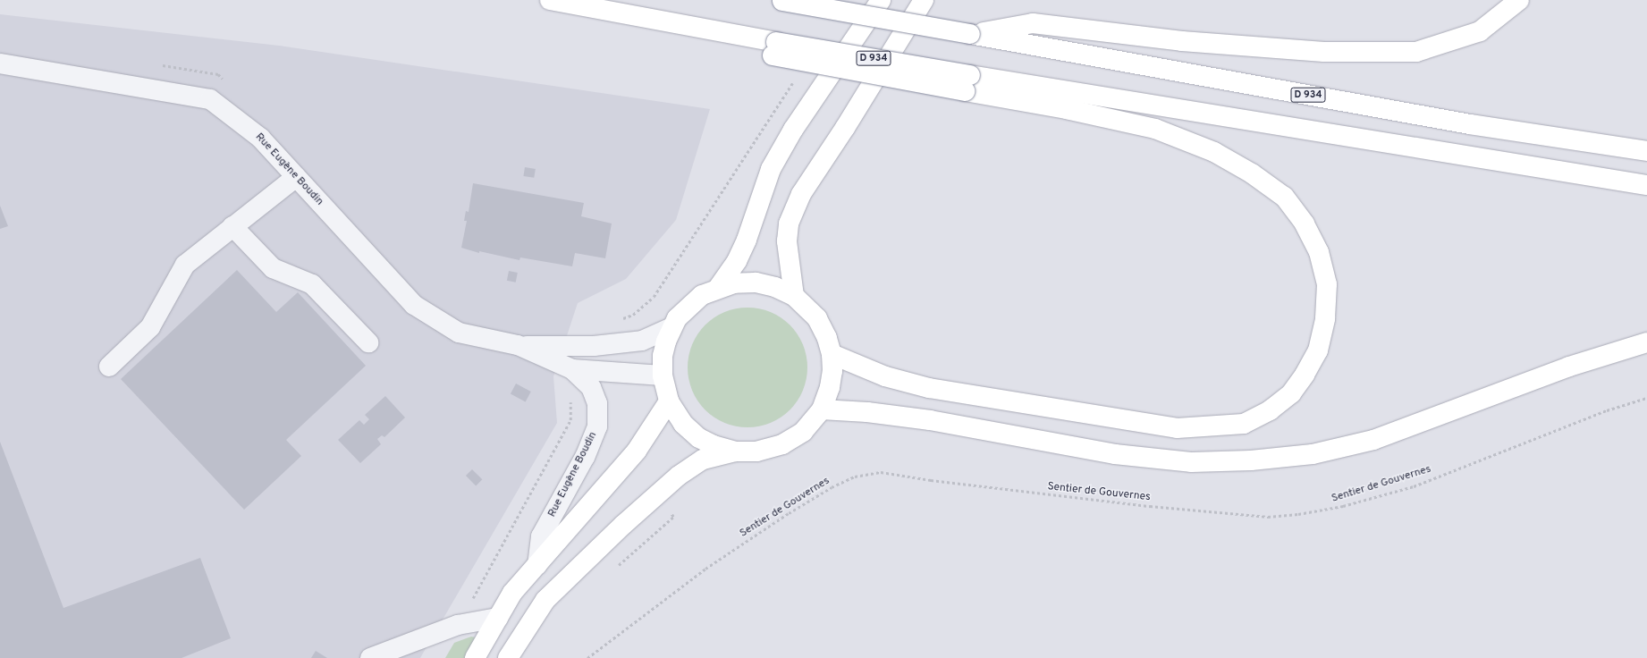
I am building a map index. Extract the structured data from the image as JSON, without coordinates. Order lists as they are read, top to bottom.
{
  "streets": {
    "main road": ["D 934"],
    "street": ["Rue Eugène Boudin"],
    "path": ["Sentier de Gouvernes"]
  }
}
